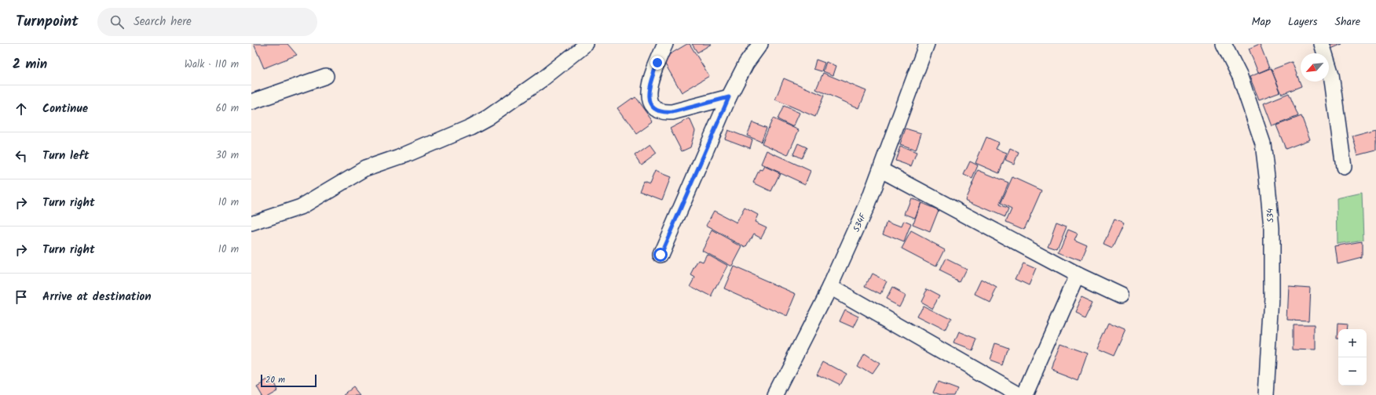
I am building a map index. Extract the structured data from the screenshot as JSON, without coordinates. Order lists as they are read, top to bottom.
{
  "streets": {
    "street": ["S34", "S34F"]
  },
  "scale_bar": "20 m",
  "north": "bottom left",
  "page": {
    "header": "Turnpoint",
    "search": "Search here",
    "nav": ["Map", "Layers", "Share"],
    "heading": ["2 min", "Walk · 110 m"],
    "list": [
      ["Continue", "60 m"],
      ["Turn left", "30 m"],
      ["Turn right", "10 m"],
      ["Turn right", "10 m"],
      "Arrive at destination"
    ],
    "map_buttons": ["+", "−"],
    "scale": "20 m"
  }
}
